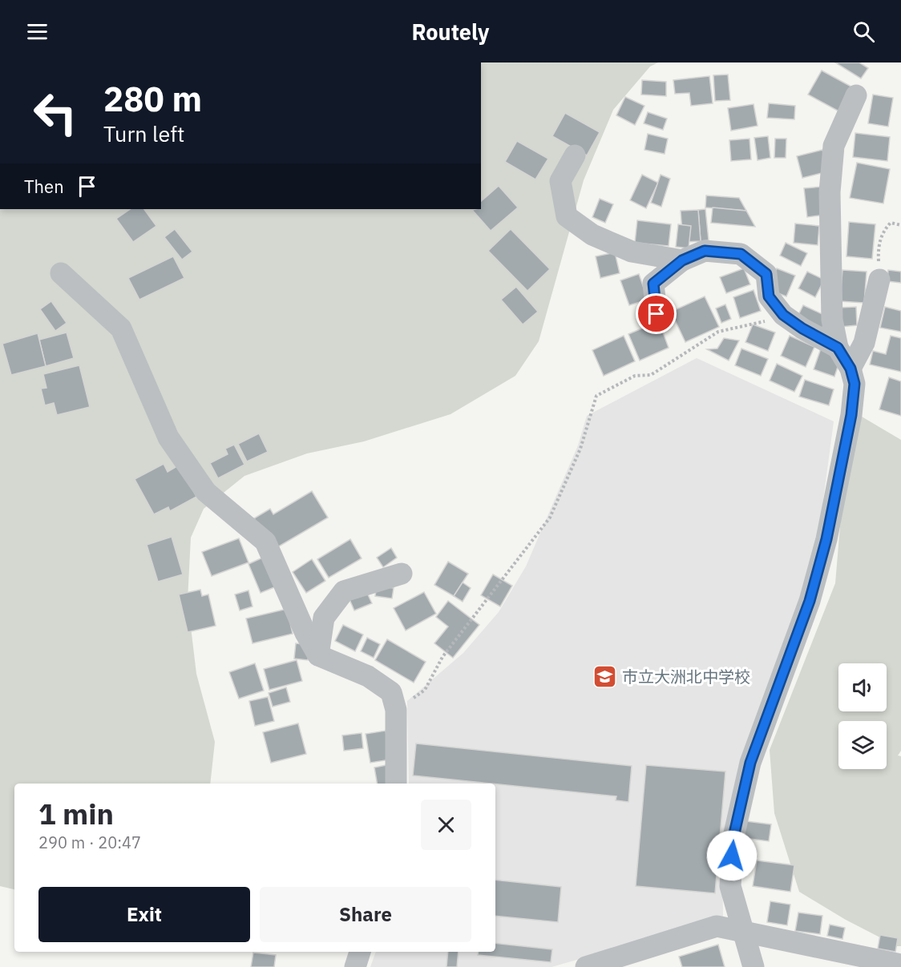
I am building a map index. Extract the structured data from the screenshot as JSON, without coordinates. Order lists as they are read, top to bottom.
{
  "places": {
    "school or university": ["市立大洲北中学校"]
  },
  "page": {
    "header": "Routely",
    "turn": ["280 m", "Turn left"],
    "then": "Then",
    "heading": ["1 min", "290 m · 20:47"],
    "buttons": ["Exit", "Share"]
  }
}
